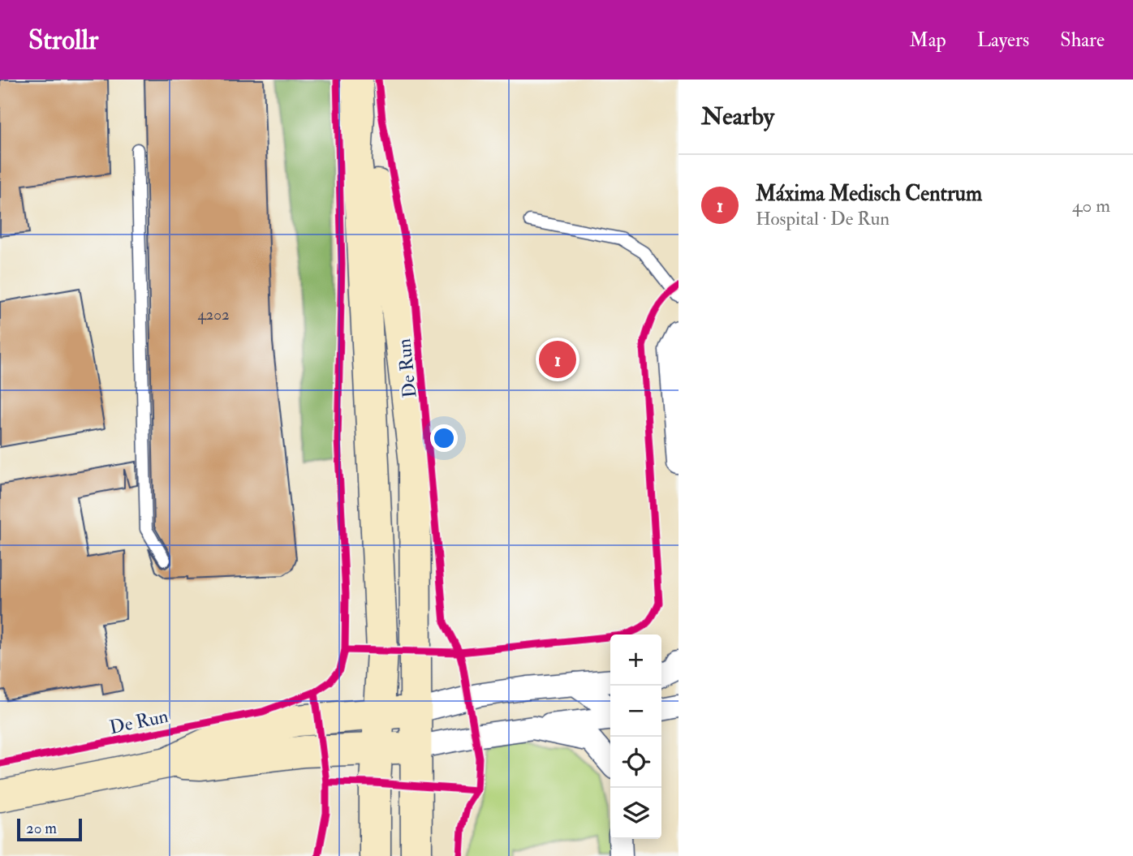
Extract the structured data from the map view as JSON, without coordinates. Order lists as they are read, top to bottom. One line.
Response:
{"streets":{"main road":["De Run"]},"house_numbers":["4202"],"scale_bar":"20 m","page":{"header":"Strollr","nav":["Map","Layers","Share"],"heading":"Nearby","list":[{"mark":"1","name":"Máxima Medisch Centrum","note":"Hospital · De Run","value":"40 m"}],"pins":"1","map_buttons":["+","−"],"scale":"20 m"}}
